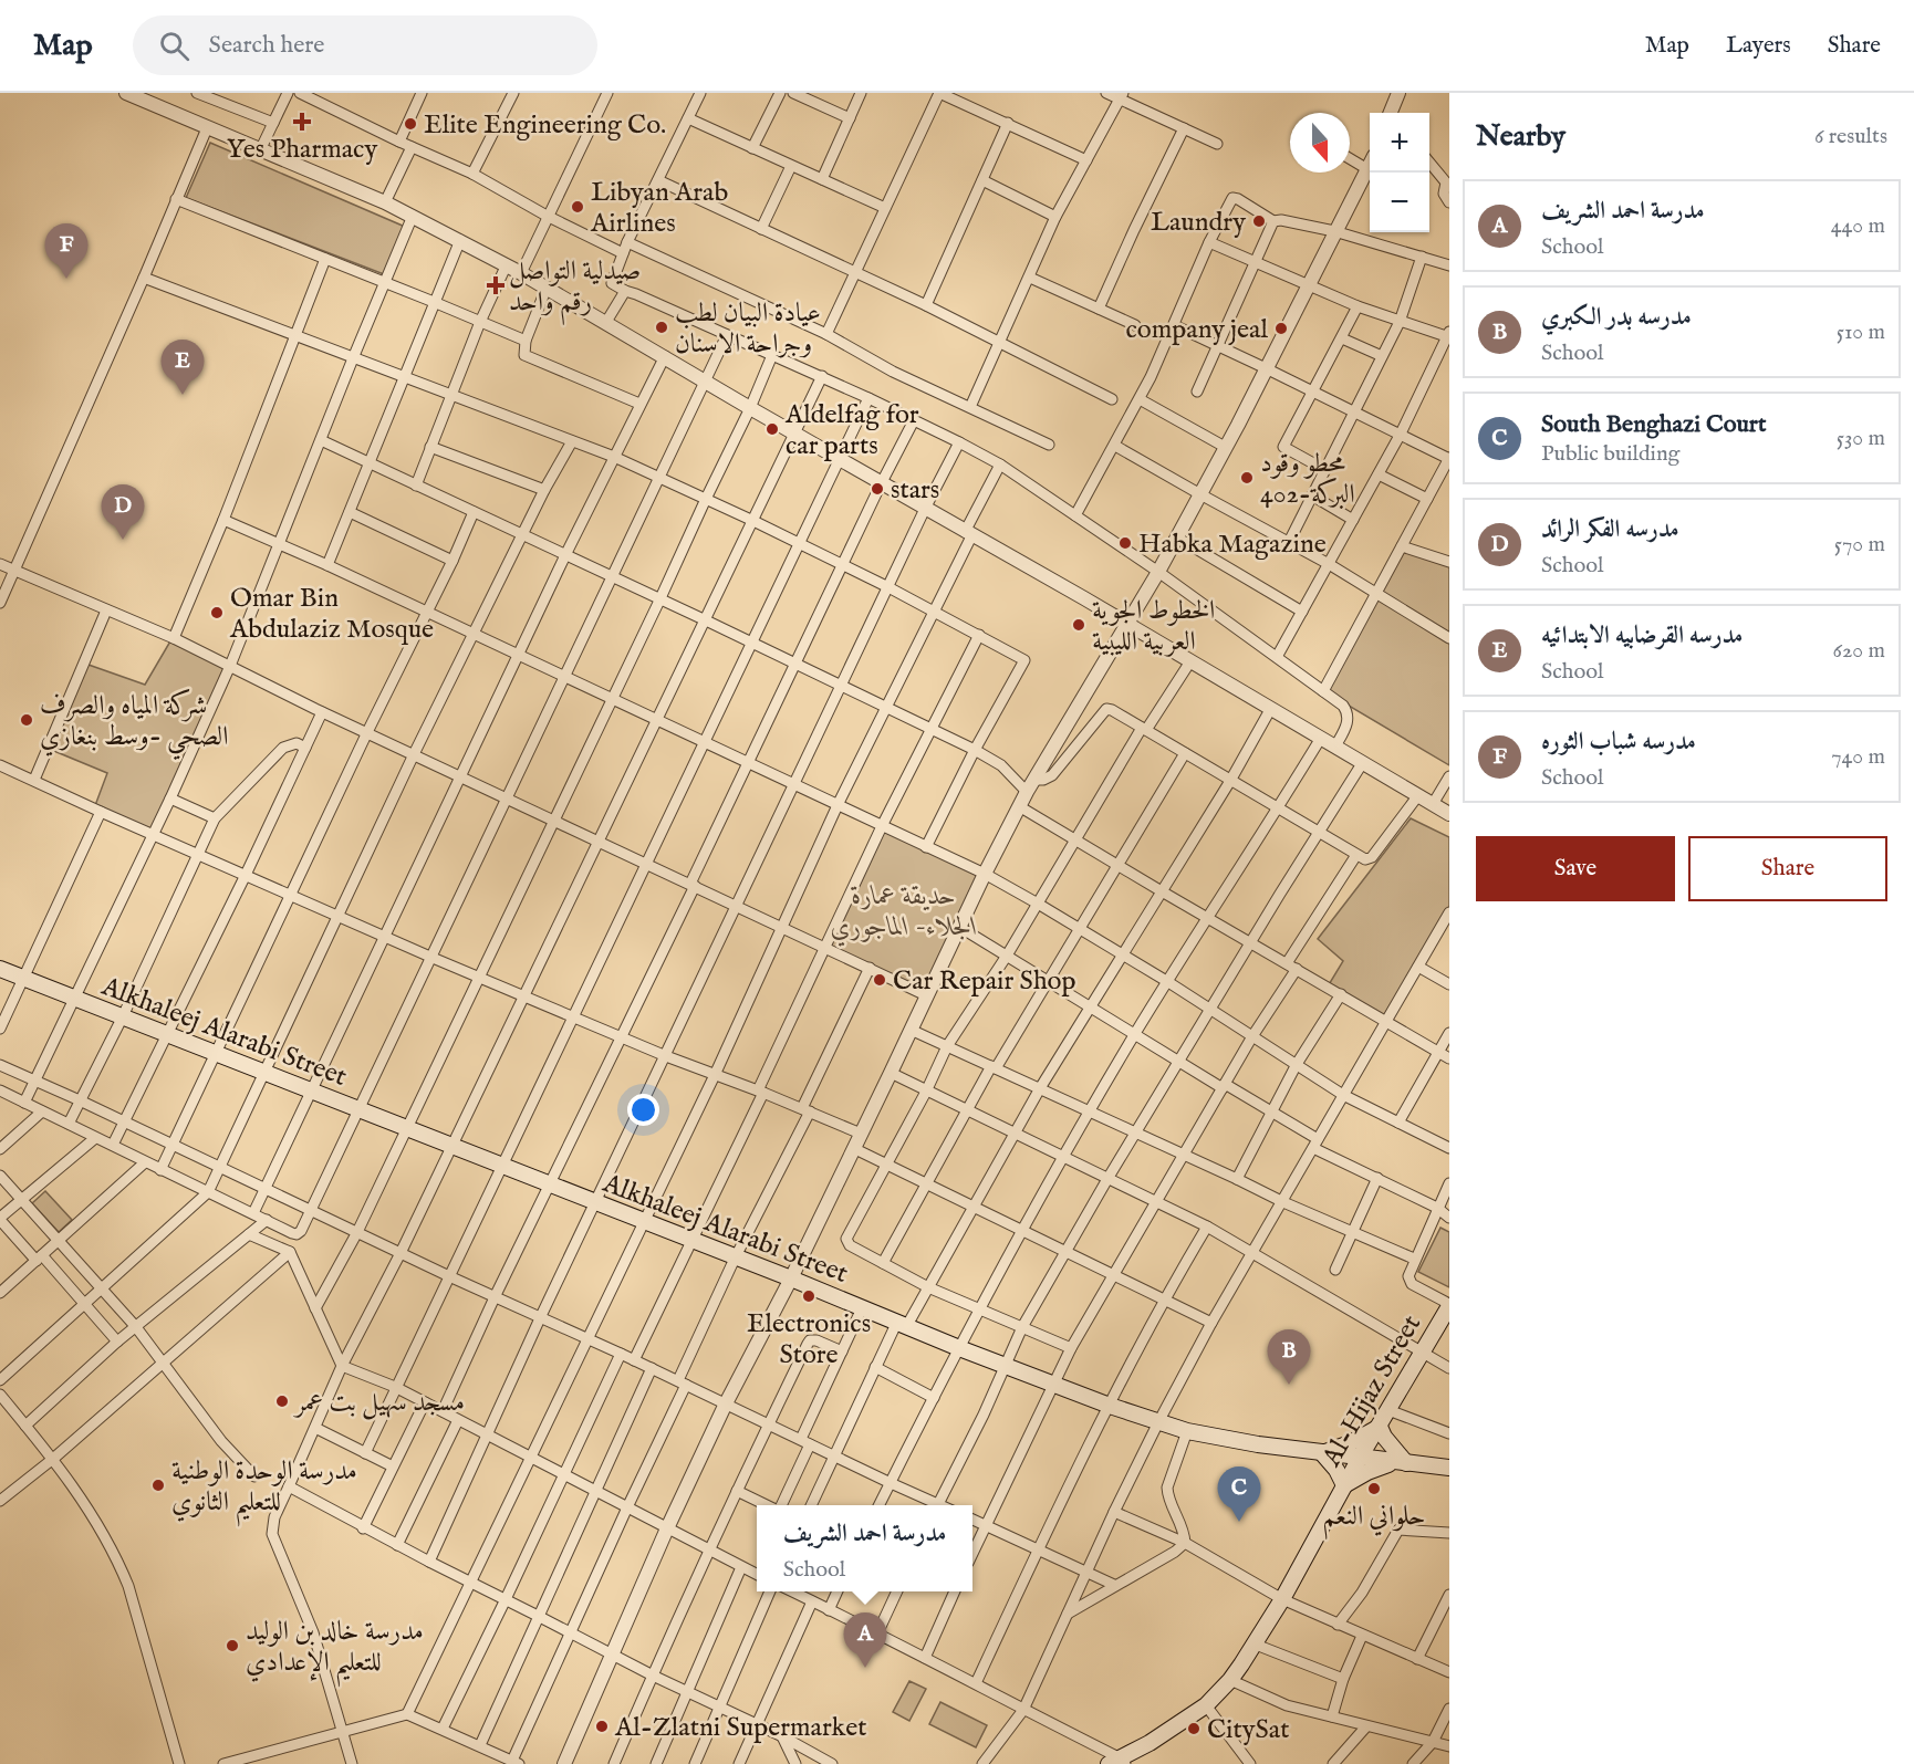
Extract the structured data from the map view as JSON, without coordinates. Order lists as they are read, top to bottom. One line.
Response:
{"streets":{"main road":["Alkhaleej Alarabi Street","Al-Hijaz Street"]},"crossings":[["Alkhaleej Alarabi Street","Al-Hijaz Street"]],"parks":["حديقة عمارة الجلاء- الماجوري"],"places":{"health":["Yes Pharmacy","صيدلية التواصل رقم واحد"],"other":["Elite Engineering Co.","Libyan Arab Airlines","Laundry","عيادة البيان لطب وجراحة الاسنان","company jeal","Aldelfag for car parts","محطو وقود 402-البركة","stars","Habka Magazine","Omar Bin Abdulaziz Mosque","الخطوط الجوية العربية الليبية","شركة المياه والصرف الصحي -وسط بنغازي","Car Repair Shop","Electronics Store","مسجد سهيل بت عمر","مدرسة الوحدة الوطنية للتعليم الثانوي","حلواني النعم","مدرسة خالد بن الوليد للتعليم الإعدادي","Al-Zlatni Supermarket","CitySat"]},"north":"bottom","page":{"header":"Map","search":"Search here","nav":["Map","Layers","Share"],"heading":["Nearby","6 results"],"map_buttons":["+","−"],"list":[{"mark":"A","name":"مدرسة احمد الشريف","note":"School","value":"440 m"},{"mark":"B","name":"مدرسه بدر الكبري","note":"School","value":"510 m"},{"mark":"C","name":"South Benghazi Court","note":"Public building","value":"530 m"},{"mark":"D","name":"مدرسه الفكر الرائد","note":"School","value":"570 m"},{"mark":"E","name":"مدرسه القرضابيه الابتدائيه","note":"School","value":"620 m"},{"mark":"F","name":"مدرسه شباب الثوره","note":"School","value":"740 m"}],"pins":["F","E","D","B","C","A"],"buttons":["Save","Share"],"popup":["مدرسة احمد الشريف","School"]}}
